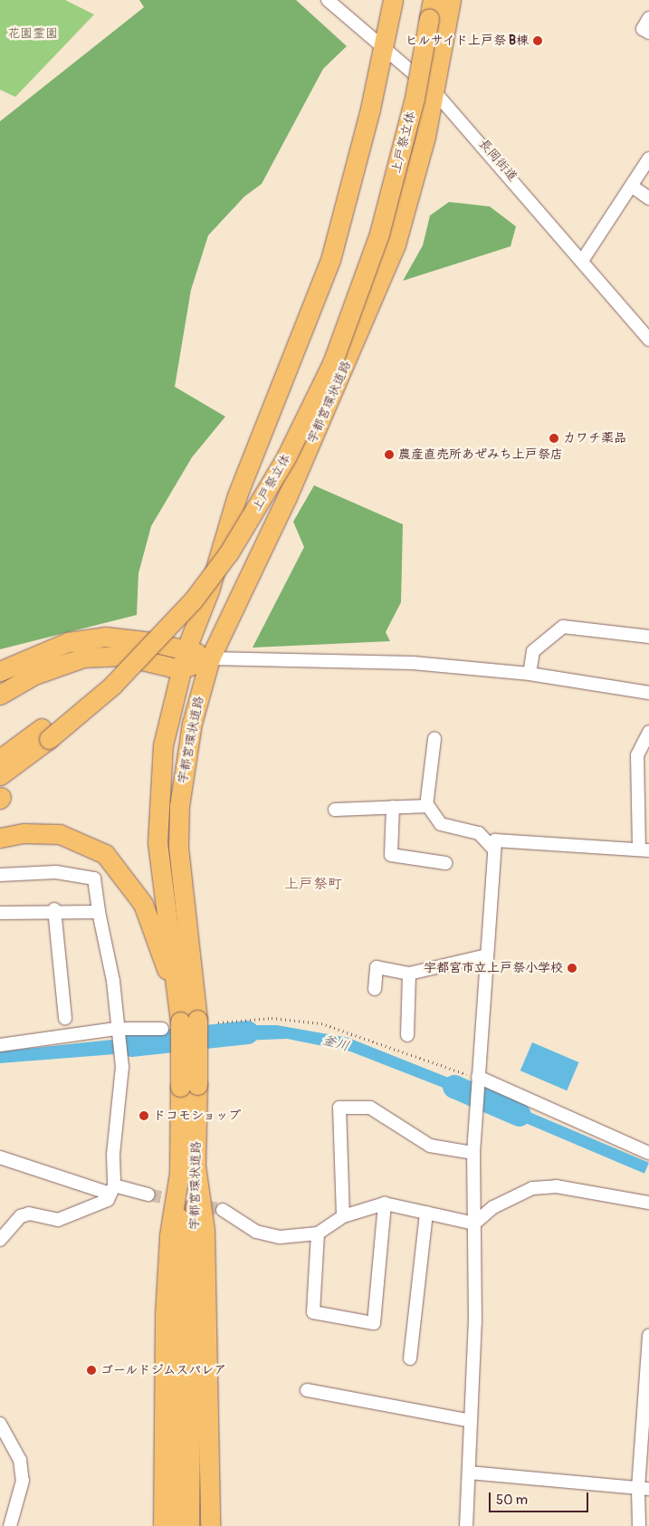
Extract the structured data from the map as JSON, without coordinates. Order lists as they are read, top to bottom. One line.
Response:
{"streets":{"highway":["上戸祭立体","宇都宮環状道路"],"street":["長岡街道"]},"crossings":[["長岡街道","宇都宮環状道路"]],"districts":["上戸祭町"],"water":["釜川"],"parks":["花園霊園"],"places":["ヒルサイド上戸祭 B棟","カワチ薬品","農産直売所あぜみち上戸祭店","宇都宮市立上戸祭小学校","ドコモショップ","ゴールドジムスパレア"],"scale_bar":"50 m"}
